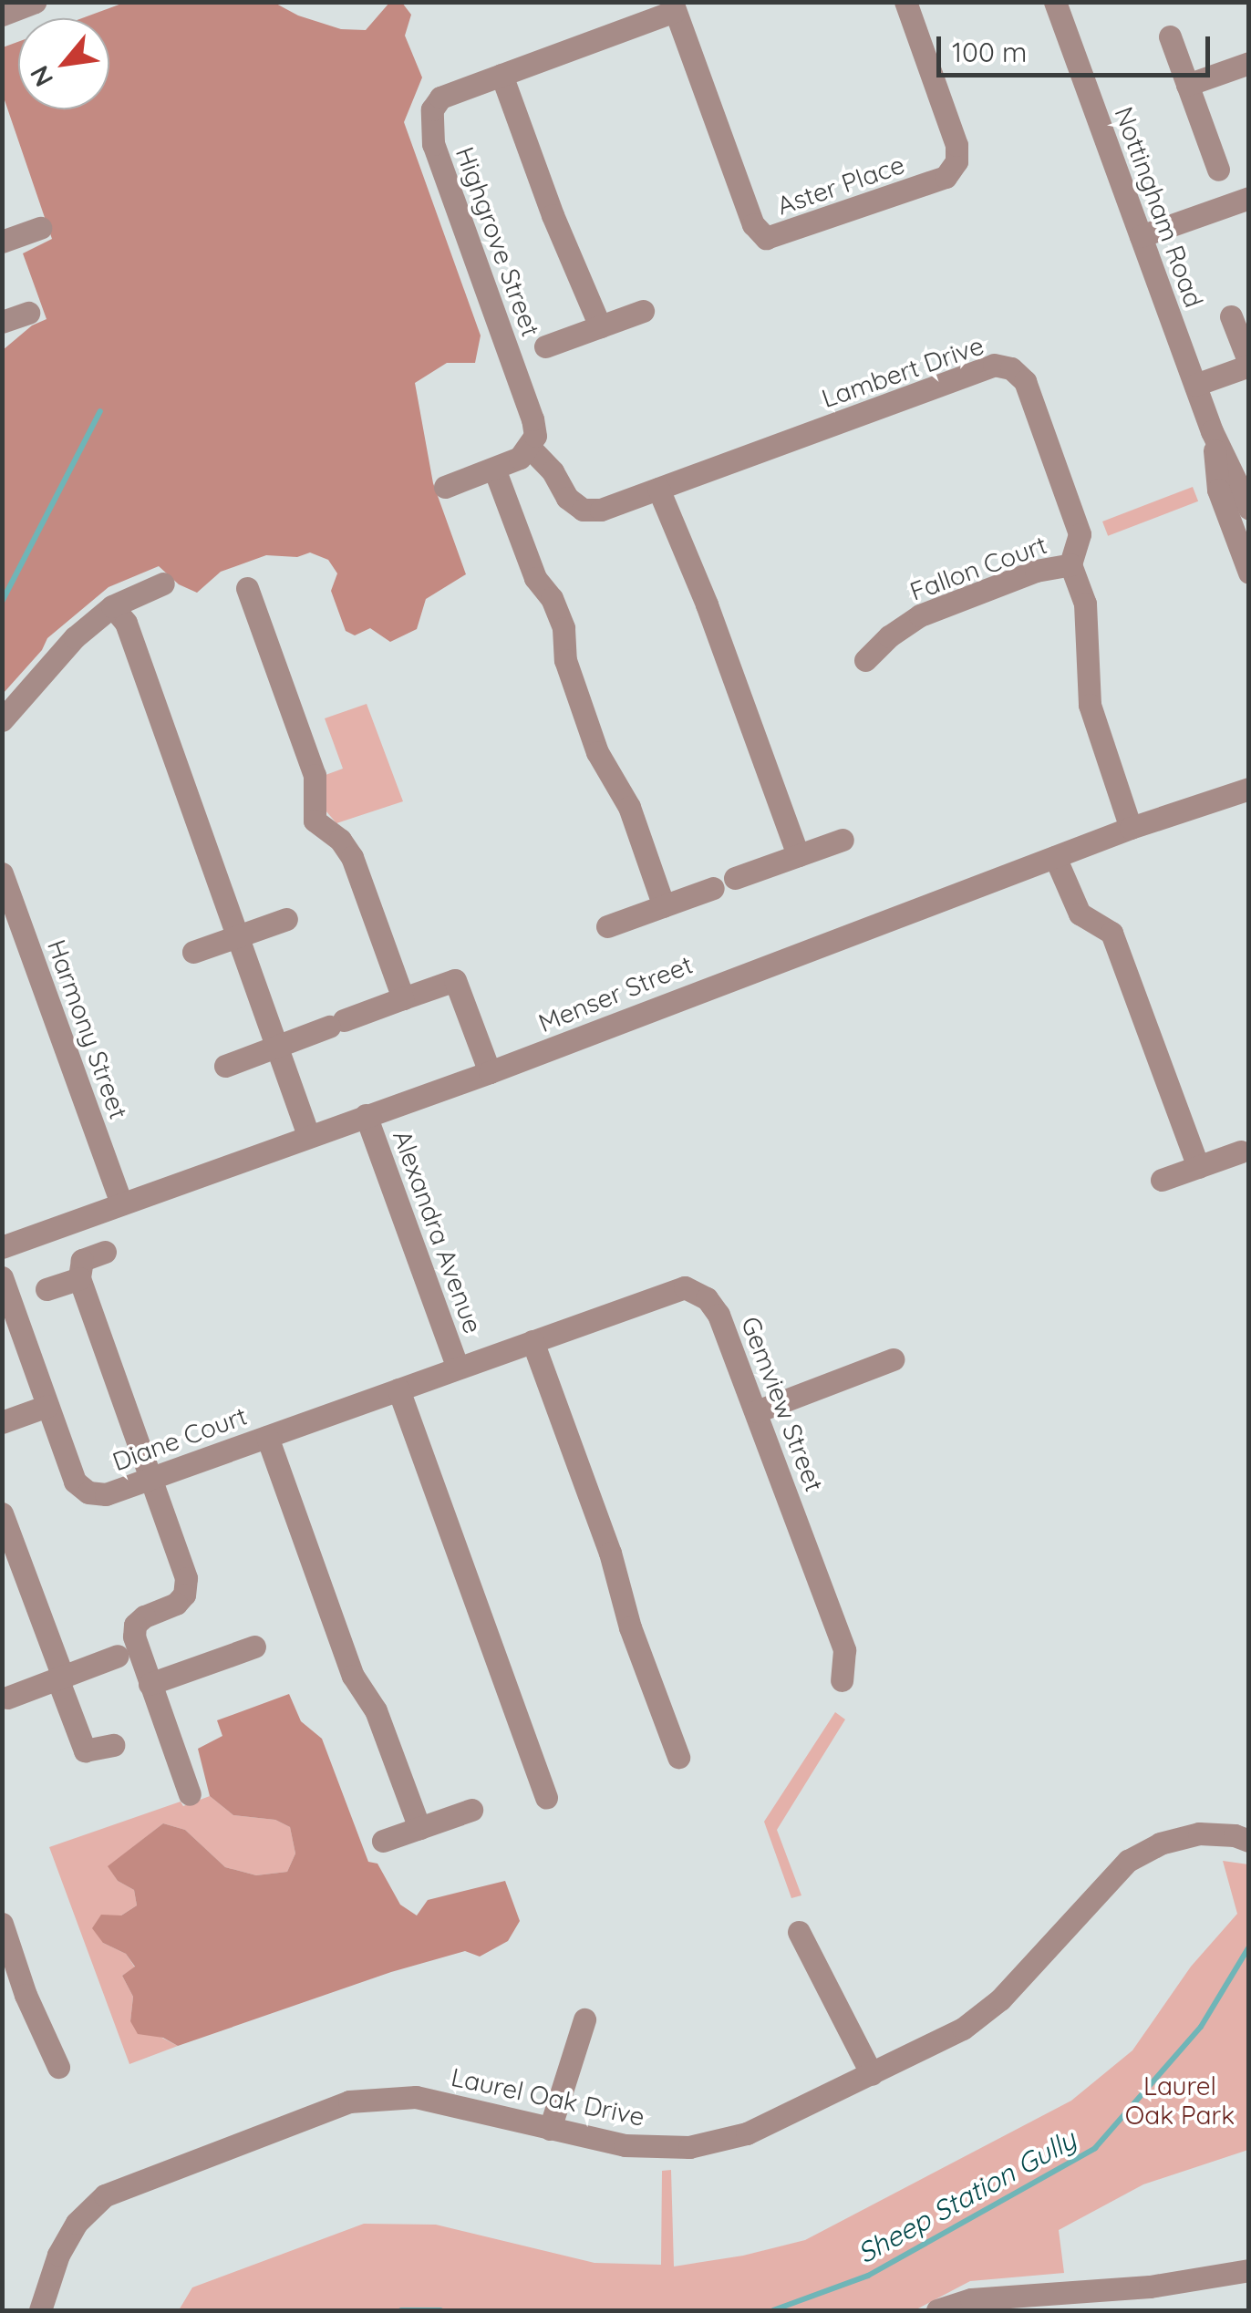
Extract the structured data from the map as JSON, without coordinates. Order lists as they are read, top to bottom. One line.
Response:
{"streets":{"street":["Aster Place","Nottingham Road","Highgrove Street","Lambert Drive","Fallon Court","Menser Street","Harmony Street","Alexandra Avenue","Gemview Street","Diane Court","Laurel Oak Drive"]},"crossings":[["Aster Place","Highgrove Street"],["Highgrove Street","Lambert Drive"],["Lambert Drive","Fallon Court"],["Lambert Drive","Menser Street"],["Menser Street","Harmony Street"],["Menser Street","Alexandra Avenue"],["Alexandra Avenue","Gemview Street"],["Alexandra Avenue","Diane Court"],["Gemview Street","Diane Court"]],"water":["Sheep Station Gully"],"parks":["Laurel Oak Park"],"scale_bar":"100 m","north":"bottom left"}
